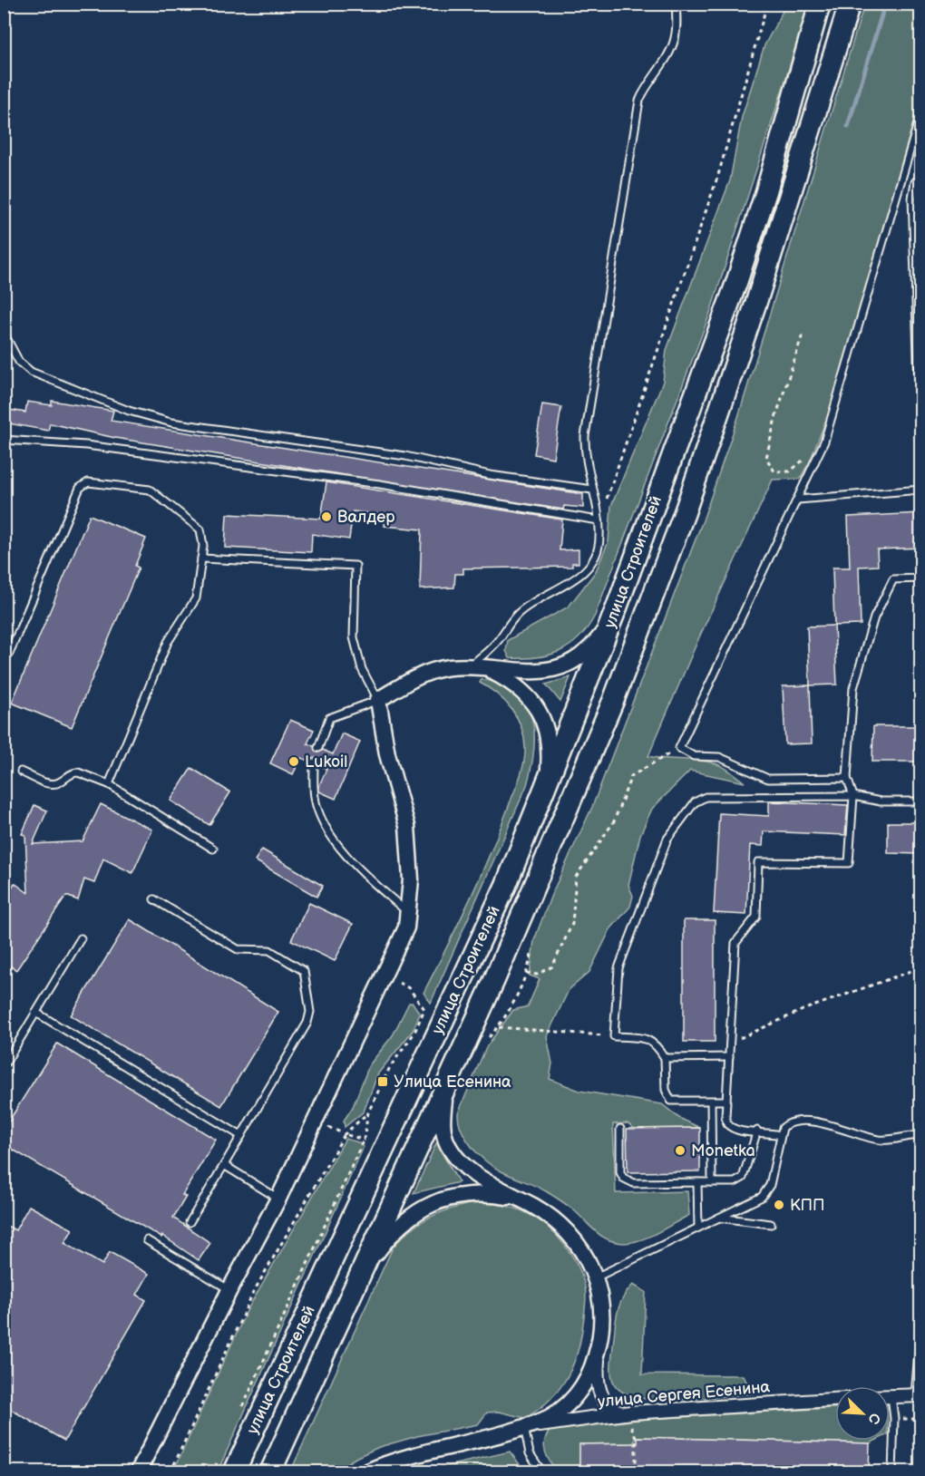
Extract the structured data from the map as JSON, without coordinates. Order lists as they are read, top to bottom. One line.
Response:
{"streets":{"main road":["улица Строителей"],"street":["улица Сергея Есенина"]},"places":{"other":["Валдер","Lukoil","Monetka","КПП"],"transit":["Улица Есенина"]},"north":"bottom right"}
